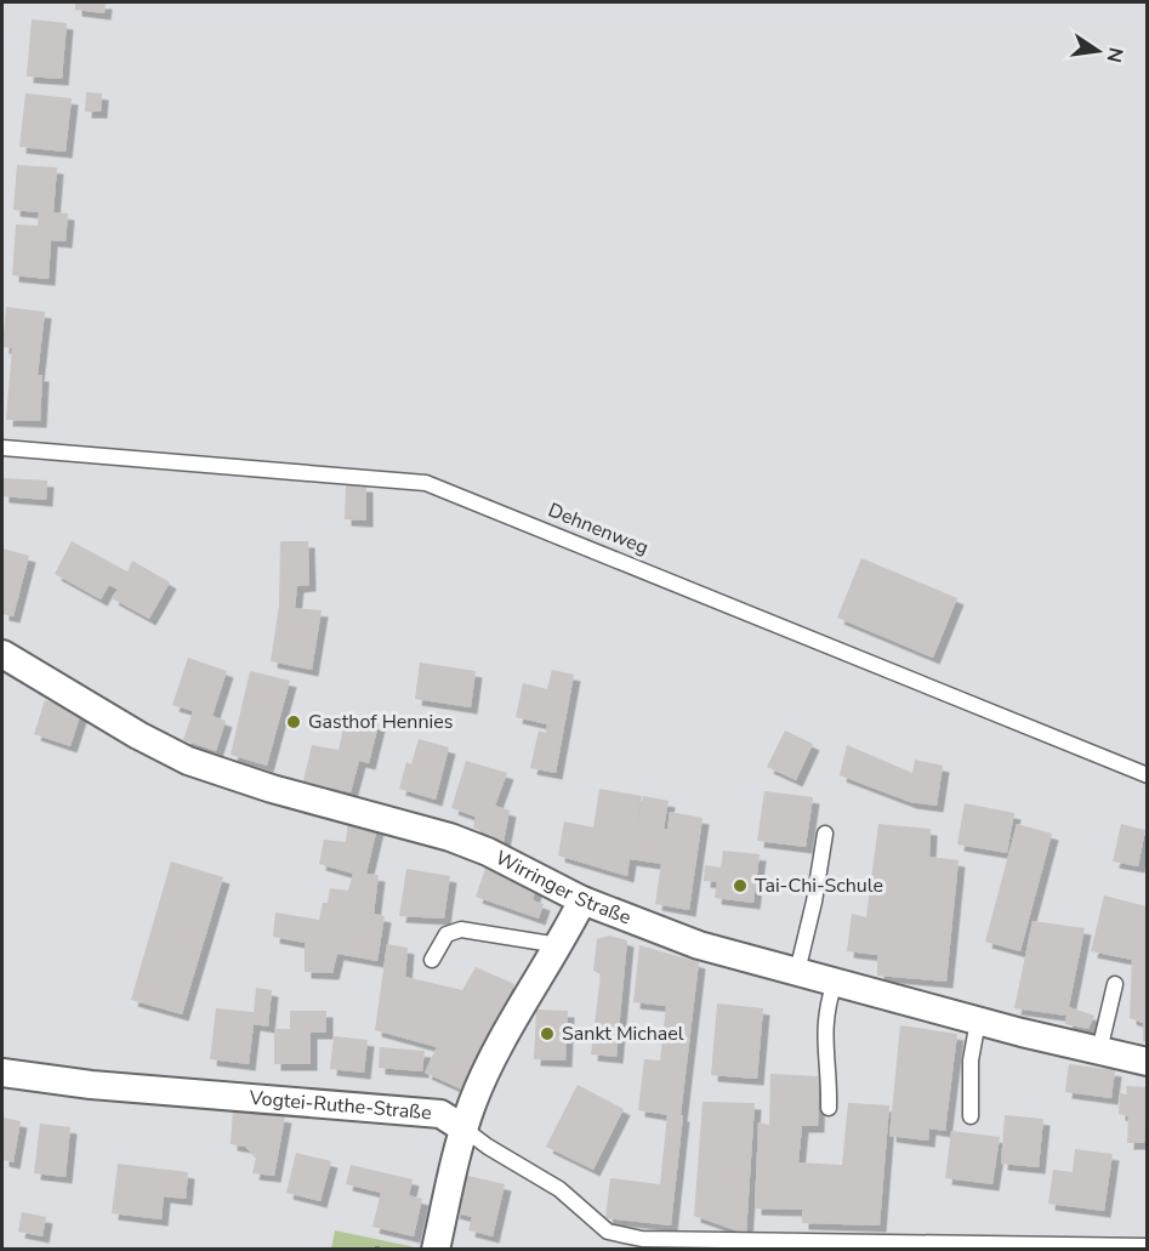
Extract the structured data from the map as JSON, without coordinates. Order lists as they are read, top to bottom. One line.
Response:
{"streets":{"street":["Wirringer Straße","Vogtei-Ruthe-Straße"],"lane":["Dehnenweg"]},"places":["Gasthof Hennies","Tai-Chi-Schule","Sankt Michael"],"north":"right"}
